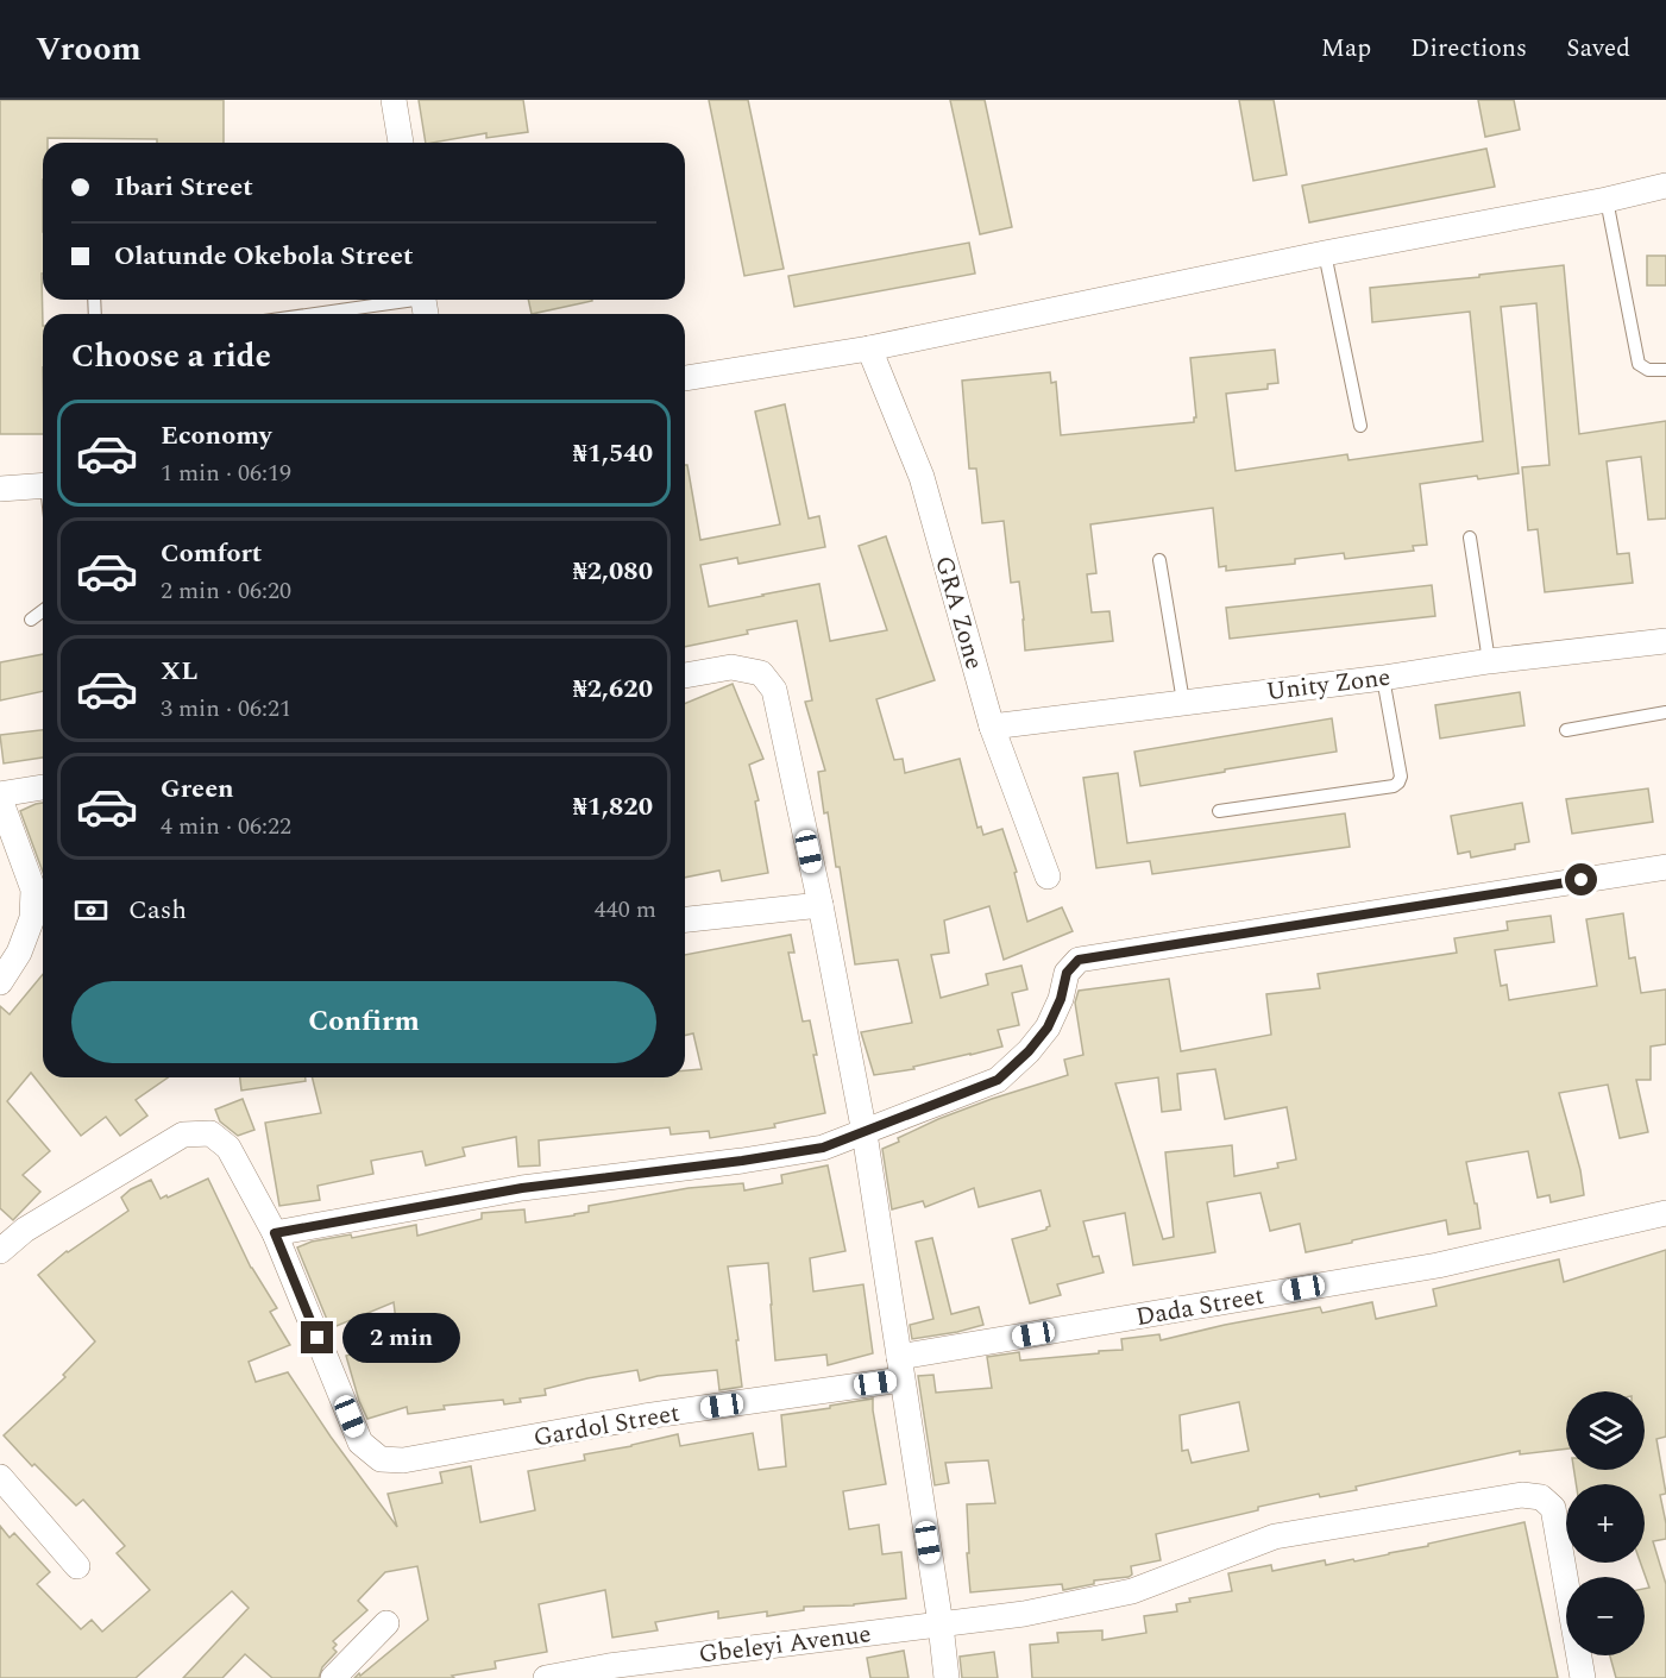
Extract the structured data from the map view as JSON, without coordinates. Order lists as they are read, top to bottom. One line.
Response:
{"streets":{"street":["GRA Zone","Unity Zone","Dada Street","Gardol Street","Gbeleyi Avenue"]},"crossings":[["GRA Zone","Unity Zone"],["Dada Street","Gardol Street"]],"page":{"header":"Vroom","nav":["Map","Directions","Saved"],"banner":["Ibari Street","Olatunde Okebola Street"],"heading":"Choose a ride","list":[{"name":"Economy","note":"1 min · 06:19","value":"₦1,540"},{"name":"Comfort","note":"2 min · 06:20","value":"₦2,080"},{"name":"XL","note":"3 min · 06:21","value":"₦2,620"},{"name":"Green","note":"4 min · 06:22","value":"₦1,820"}],"pay":["Cash","440 m"],"buttons":"Confirm","bubble":"2 min","map_buttons":["+","−"]}}
